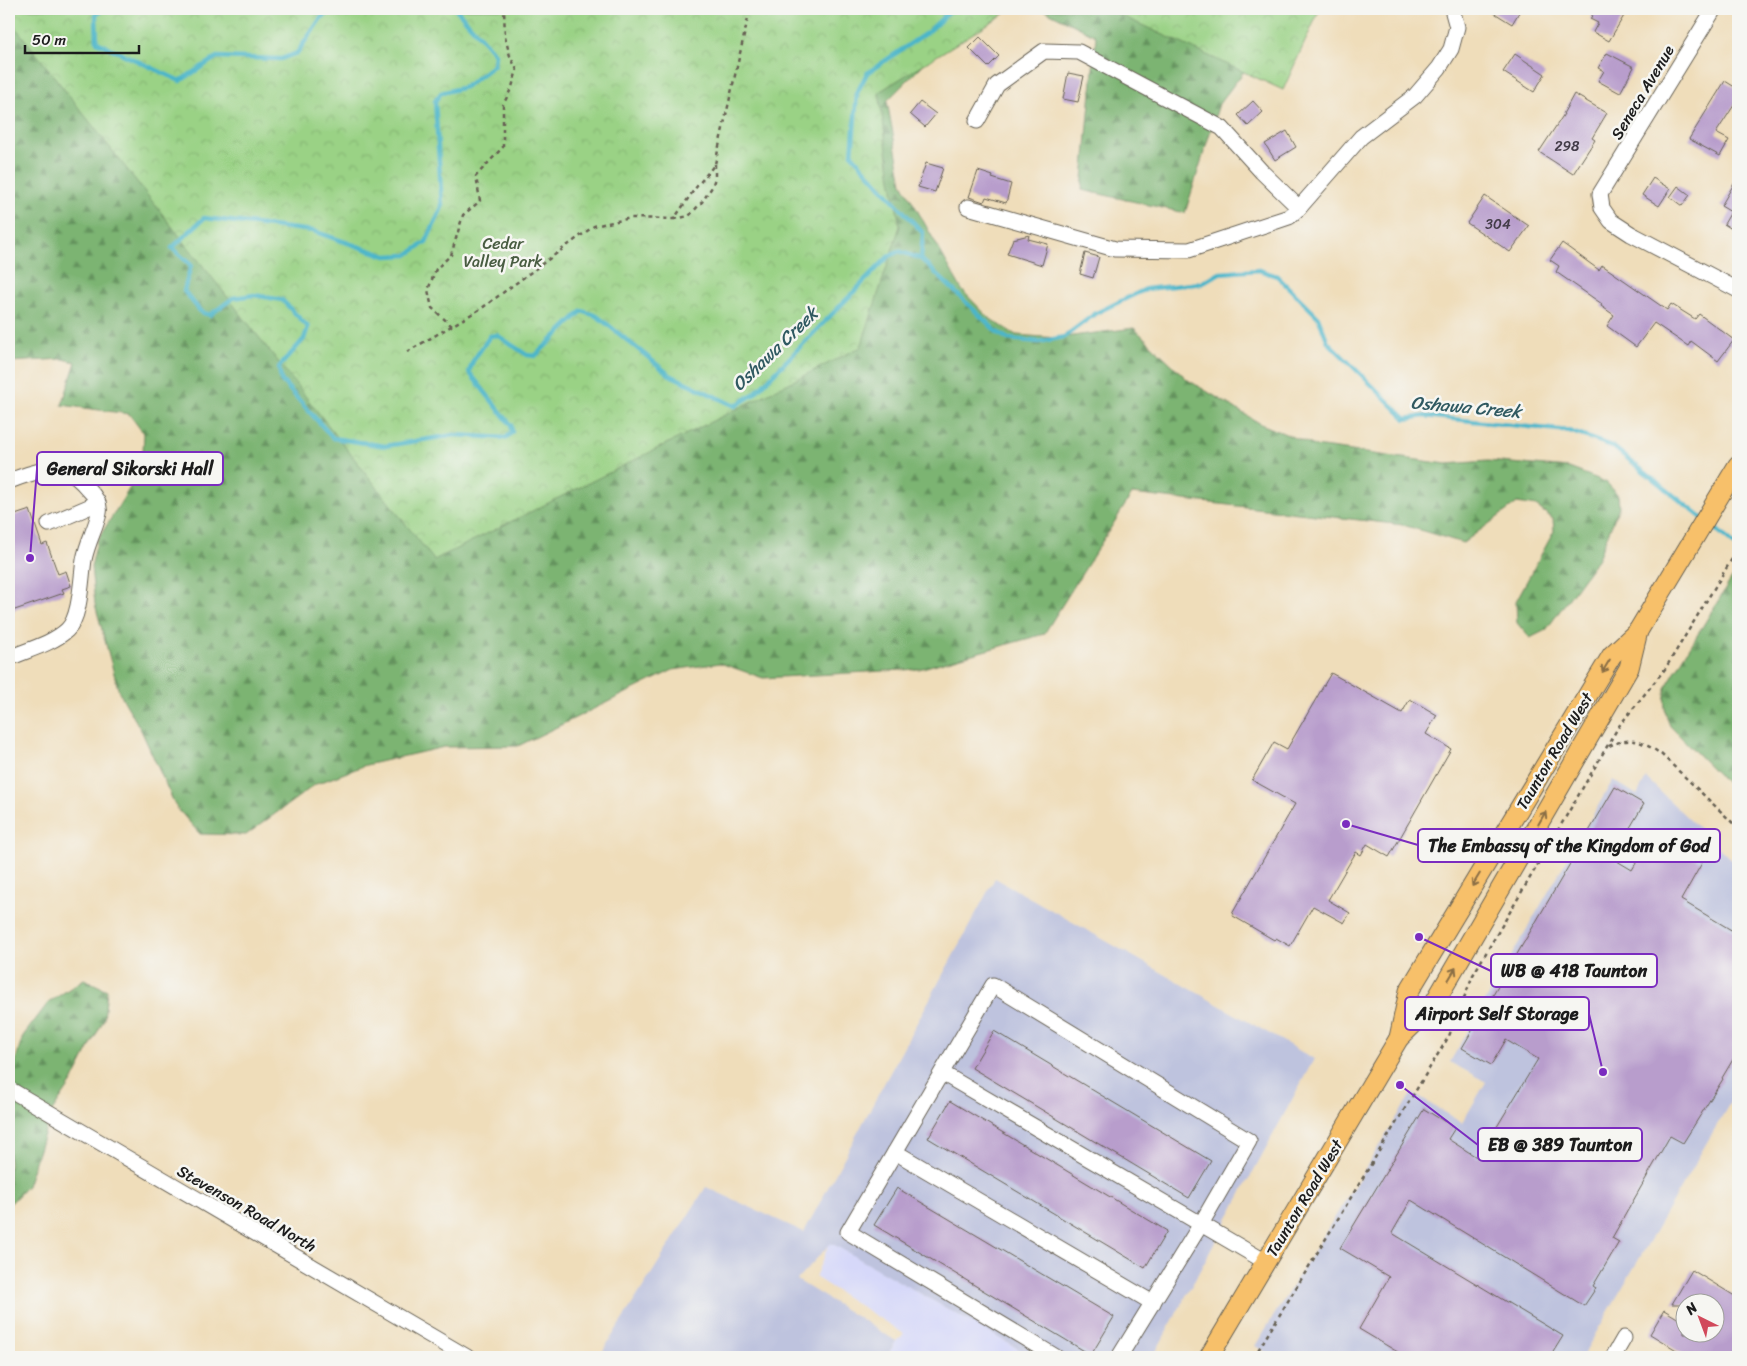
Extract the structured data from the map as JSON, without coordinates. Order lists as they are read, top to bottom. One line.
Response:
{"streets":{"main road":["Taunton Road West"],"street":["Seneca Avenue","Stevenson Road North"]},"water":["Oshawa Creek"],"parks":["Cedar Valley Park"],"places":["General Sikorski Hall","The Embassy of the Kingdom of God","WB @ 418 Taunton","Airport Self Storage","EB @ 389 Taunton"],"house_numbers":["298","304"],"scale_bar":"50 m","north":"top left"}
